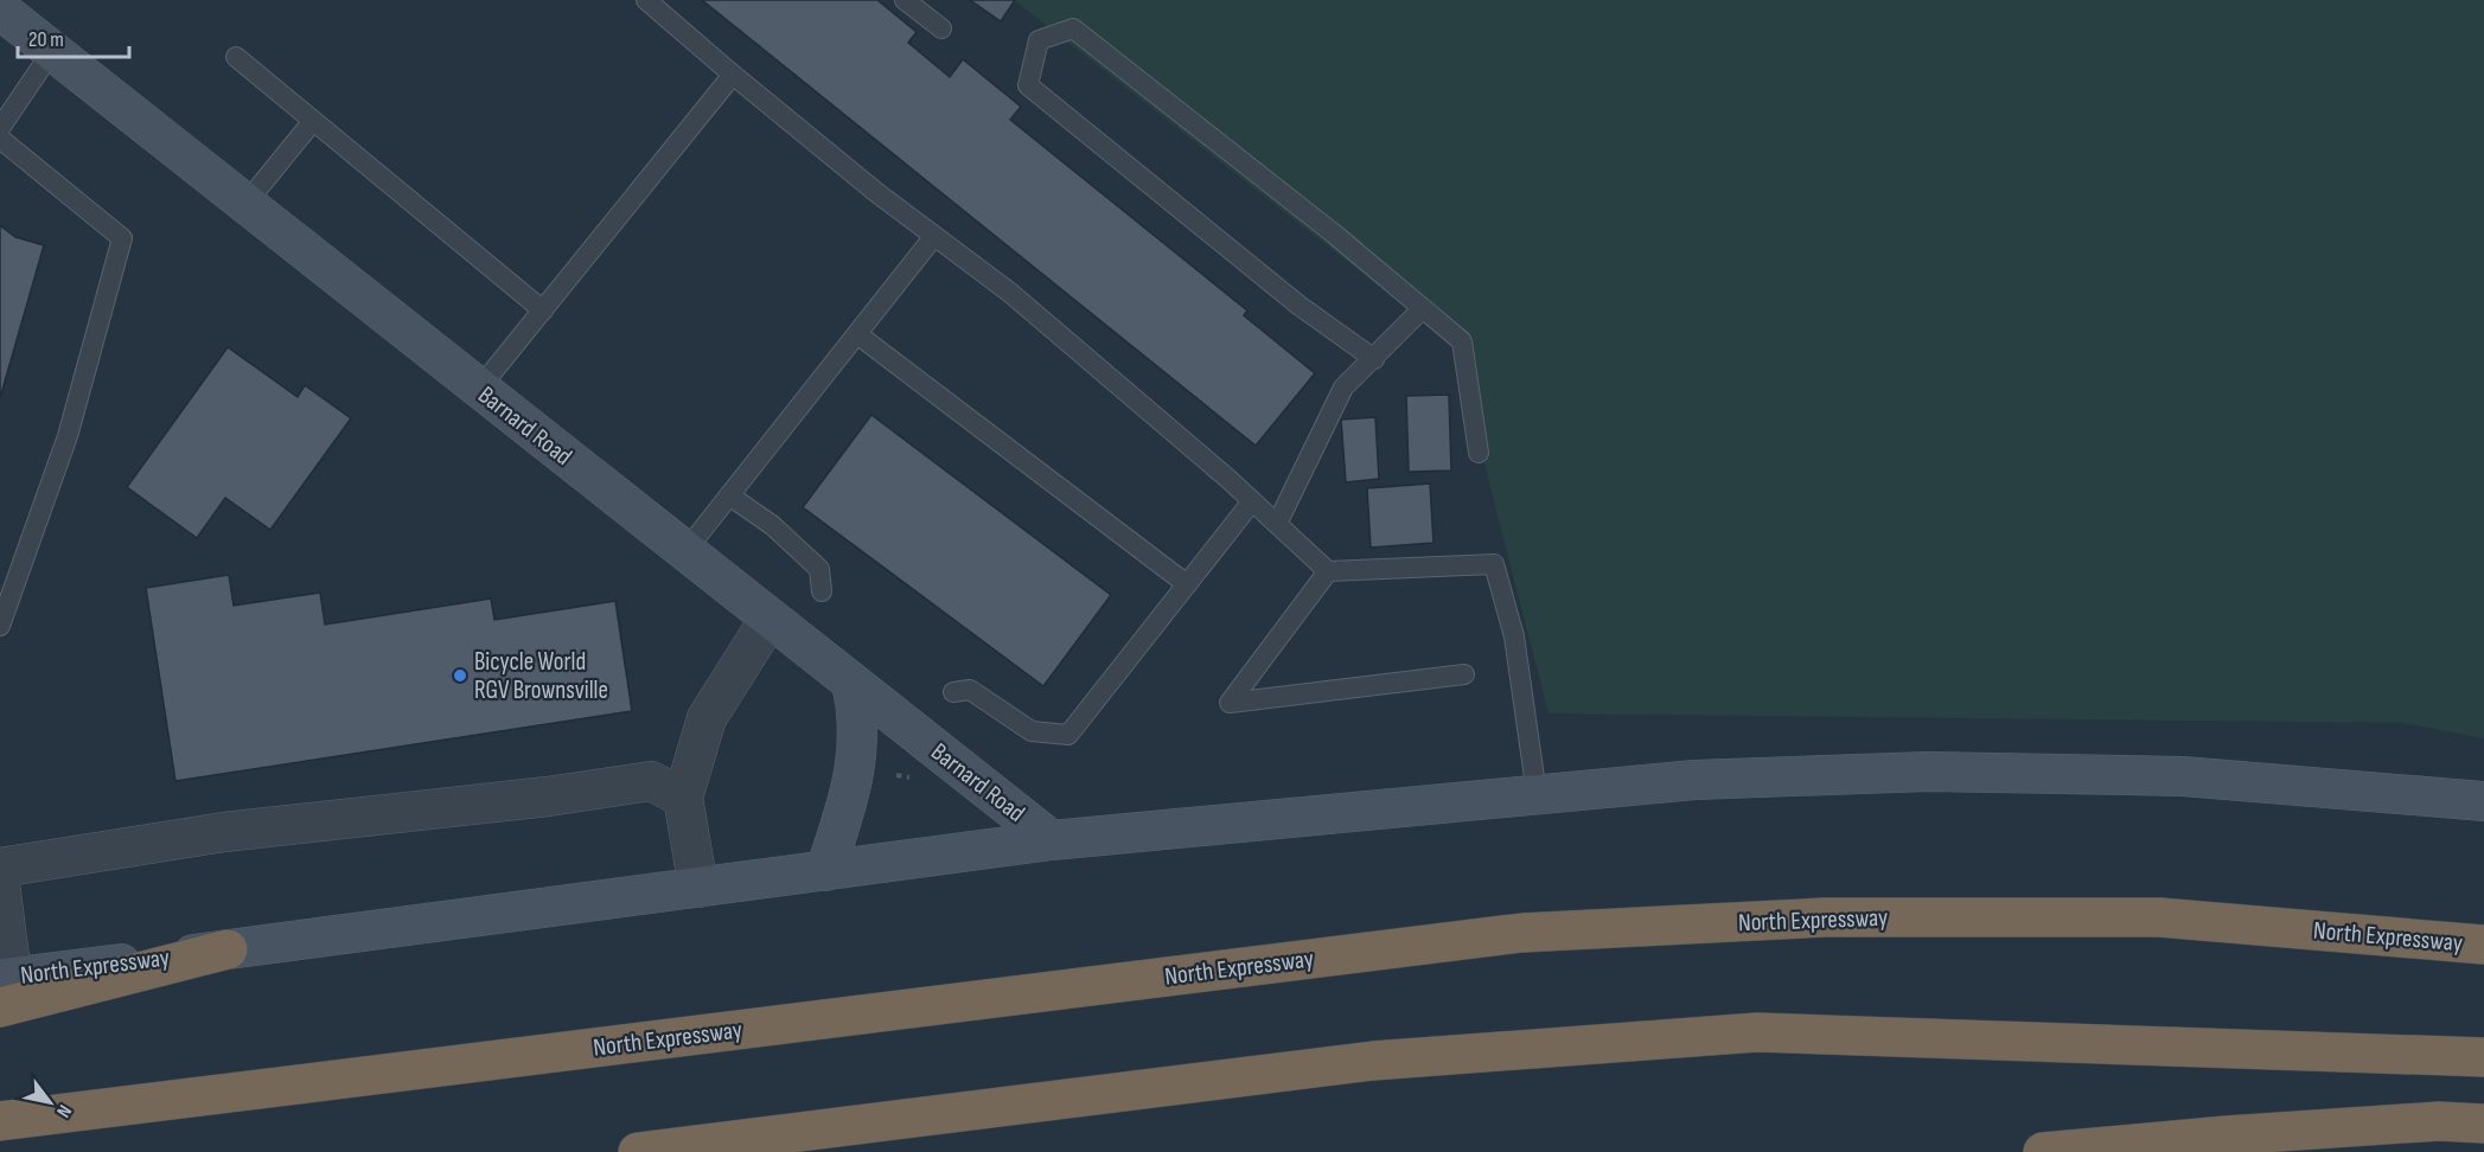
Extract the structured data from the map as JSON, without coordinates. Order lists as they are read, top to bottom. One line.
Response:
{"streets":{"highway":["North Expressway"],"main road":["Barnard Road"]},"places":["Bicycle World RGV Brownsville"],"scale_bar":"20 m","north":"bottom right"}
